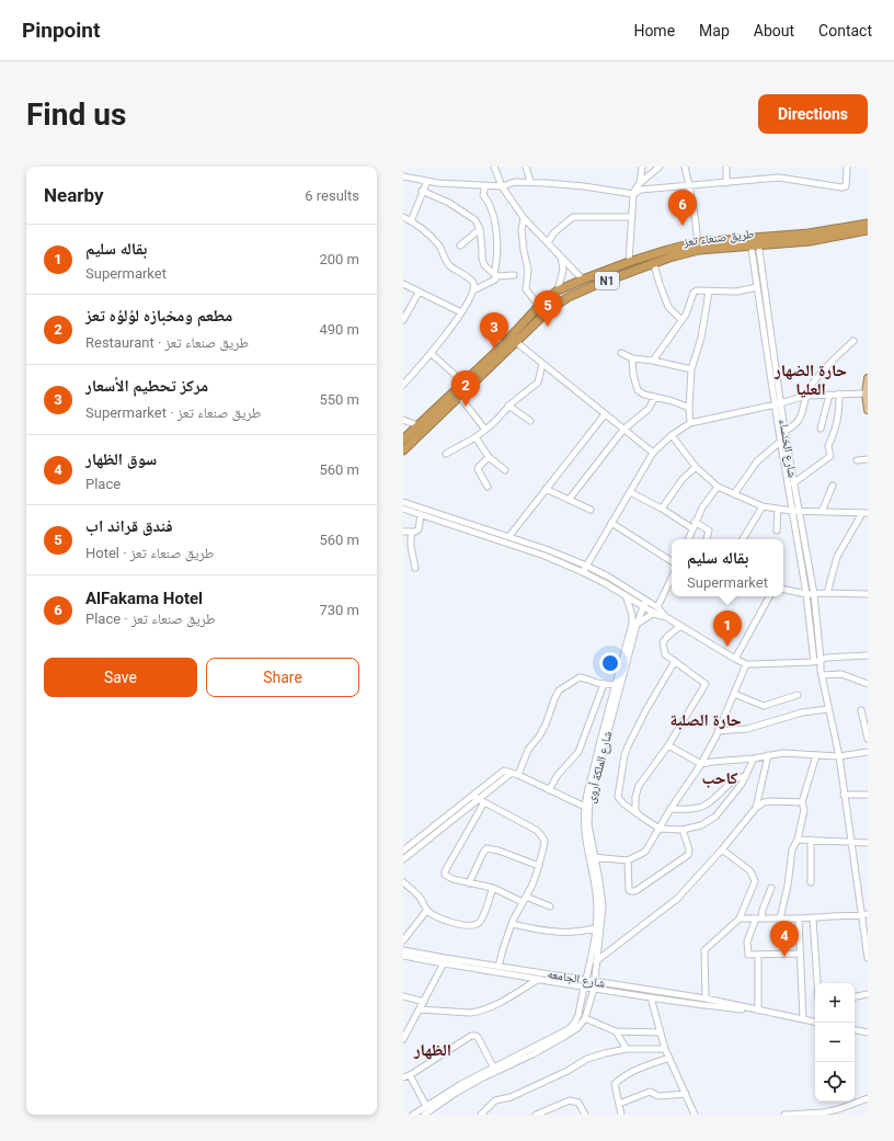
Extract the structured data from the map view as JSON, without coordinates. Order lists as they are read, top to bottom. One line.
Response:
{"streets":{"highway":["طريق صنعاء تعز","N1"],"street":["شارع الخنساء","شارع الملكة أروى","شارع الجامعه"]},"crossings":[["طريق صنعاء تعز","شارع الخنساء"],["شارع الملكة أروى","شارع الجامعه"]],"districts":["حارة الضهار العليا","حارة الصلبة","كاحب","الظهار"],"page":{"header":"Pinpoint","nav":["Home","Map","About","Contact"],"buttons":["Directions",["Save","Share"]],"title":"Find us","heading":["Nearby","6 results"],"pins":["6","5","3","2","1","4"],"list":[{"mark":"1","name":"بقاله سليم","note":"Supermarket","value":"200 m"},{"mark":"2","name":"مطعم ومخبازه لؤلؤه تعز","note":"Restaurant · طريق صنعاء تعز","value":"490 m"},{"mark":"3","name":"مركز تحطيم الأسعار","note":"Supermarket · طريق صنعاء تعز","value":"550 m"},{"mark":"4","name":"سوق الظهار","note":"Place","value":"560 m"},{"mark":"5","name":"فندق قراند اب","note":"Hotel · طريق صنعاء تعز","value":"560 m"},{"mark":"6","name":"AlFakama Hotel","note":"Place · طريق صنعاء تعز","value":"730 m"}],"popup":["بقاله سليم","Supermarket"],"map_buttons":["+","−"]}}
